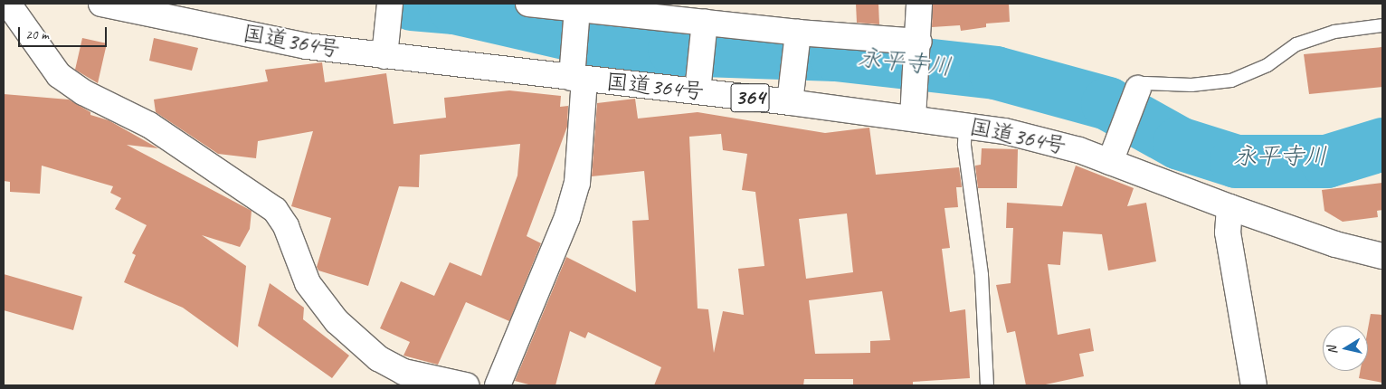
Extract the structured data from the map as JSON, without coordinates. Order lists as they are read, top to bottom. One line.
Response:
{"streets":{"main road":["国道364号","364"]},"water":["永平寺川"],"scale_bar":"20 m","north":"left"}
